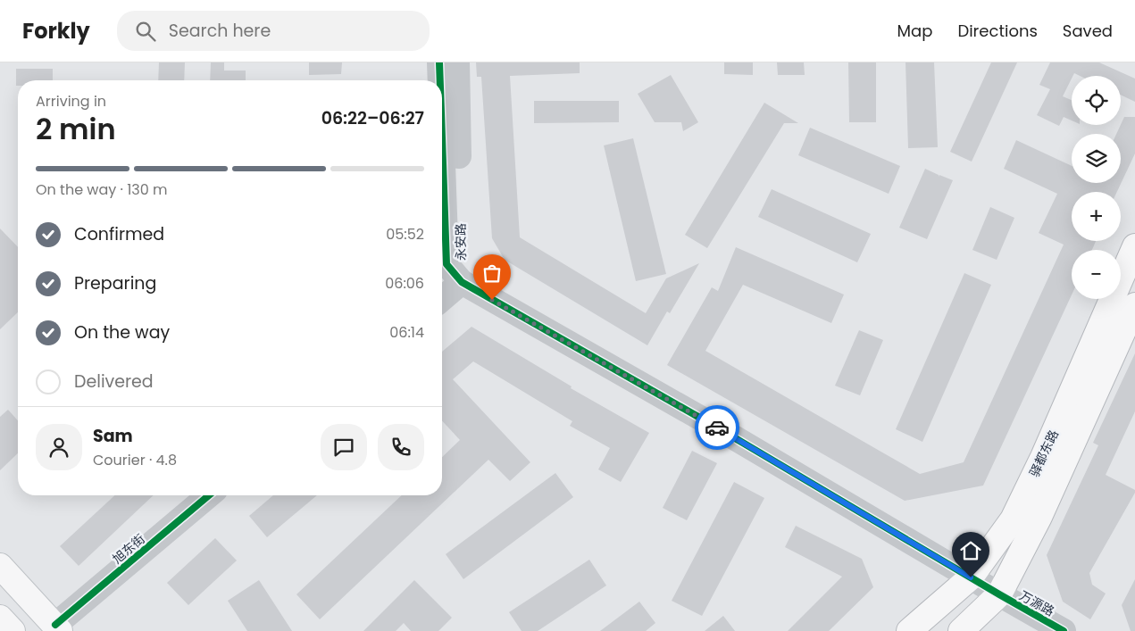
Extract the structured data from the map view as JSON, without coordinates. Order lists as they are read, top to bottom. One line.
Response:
{"streets":{"main road":["驿都东路"],"street":["永安路","旭东街","万源路"]},"crossings":[["驿都东路","万源路"]],"page":{"header":"Forkly","search":"Search here","nav":["Map","Directions","Saved"],"map_buttons":["+","−"],"heading":["2 min","Arriving in","06:22–06:27"],"panel":["Sam","Courier · 4.8"],"bar":"On the way · 130 m","list":[["Confirmed","05:52"],["Preparing","06:06"],["On the way","06:14"],"Delivered"]}}
